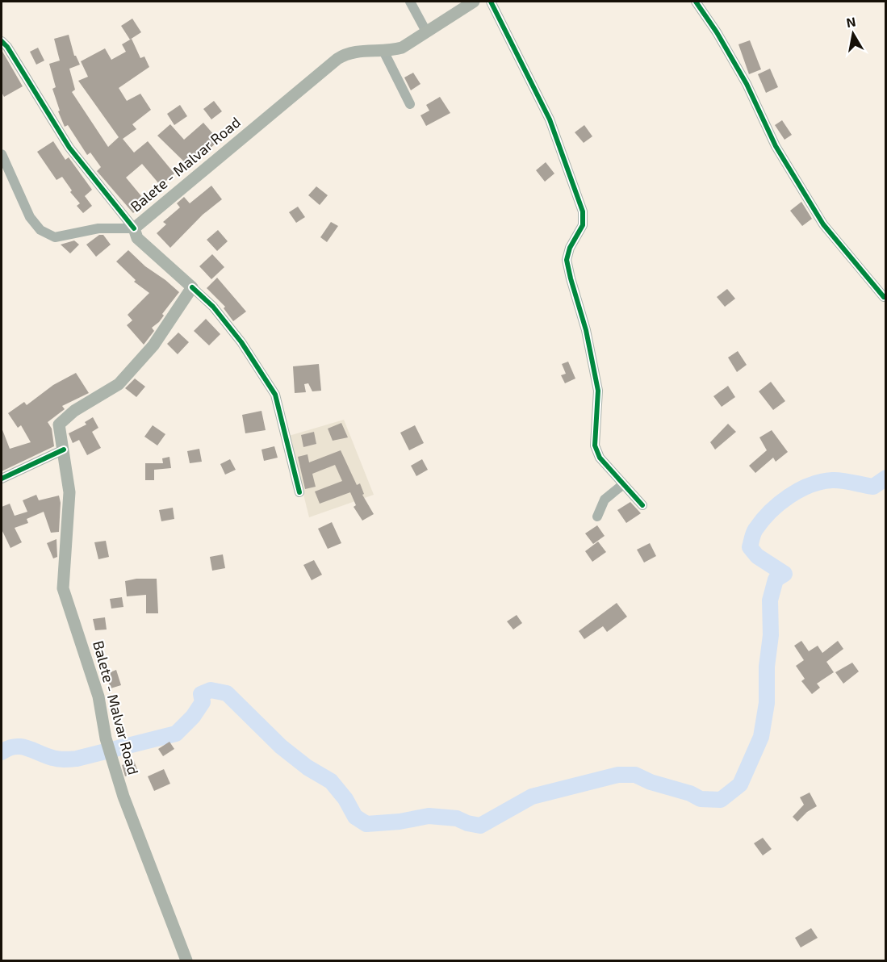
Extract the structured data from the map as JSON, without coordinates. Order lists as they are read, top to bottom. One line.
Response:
{"streets":{"main road":["Balete - Malvar Road"]},"north":"top"}
